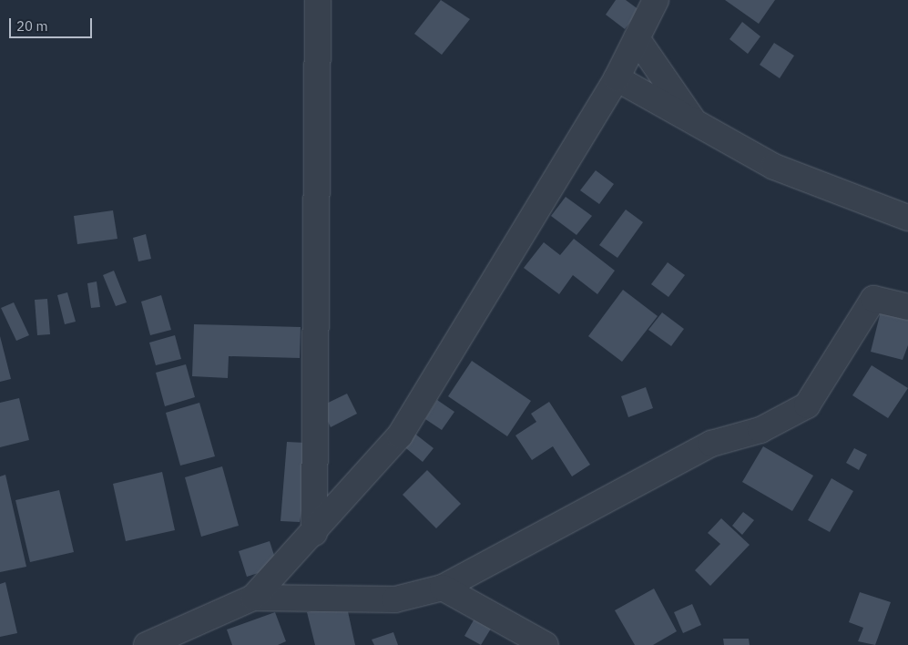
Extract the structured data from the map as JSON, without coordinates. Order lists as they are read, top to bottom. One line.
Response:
{"scale_bar":"20 m"}
